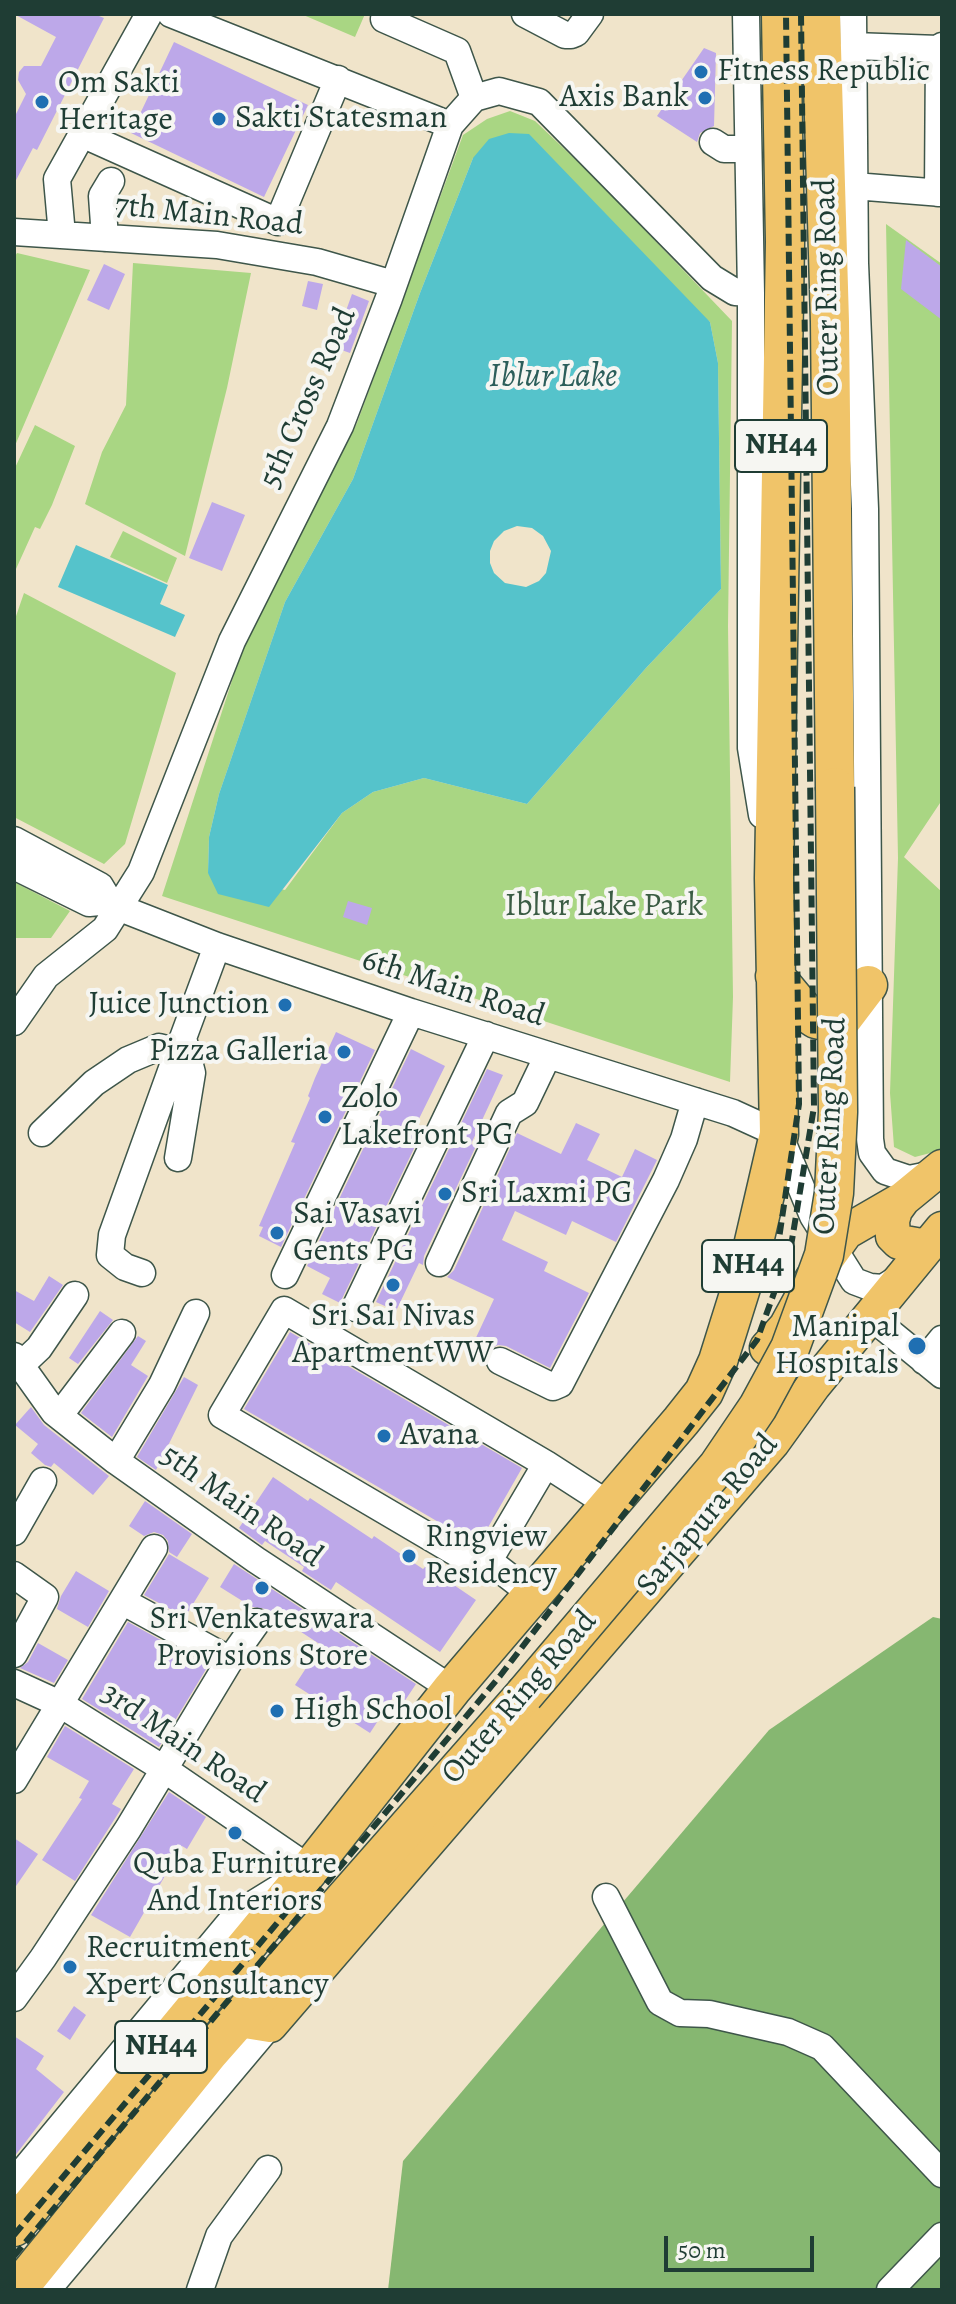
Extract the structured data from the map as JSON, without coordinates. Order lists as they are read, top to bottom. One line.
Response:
{"streets":{"highway":["Outer Ring Road","NH44"],"main road":["Sarjapura Road"],"street":["7th Main Road","5th Cross Road","6th Main Road","5th Main Road","3rd Main Road"]},"crossings":[["7th Main Road","5th Cross Road"],["Outer Ring Road","6th Main Road"],["Outer Ring Road","5th Main Road"],["Outer Ring Road","Sarjapura Road"],["Outer Ring Road","3rd Main Road"],["5th Cross Road","6th Main Road"]],"water":["Iblur Lake"],"parks":["Iblur Lake Park"],"places":["Fitness Republic","Axis Bank","Om Sakti Heritage","Sakti Statesman","Juice Junction","Pizza Galleria","Zolo Lakefront PG","Sri Laxmi PG","Sai Vasavi Gents PG","Sri Sai Nivas ApartmentWW","Manipal Hospitals","Avana","Ringview Residency","Sri Venkateswara Provisions Store","High School","Quba Furniture And Interiors","Recruitment Xpert Consultancy"],"scale_bar":"50 m"}
